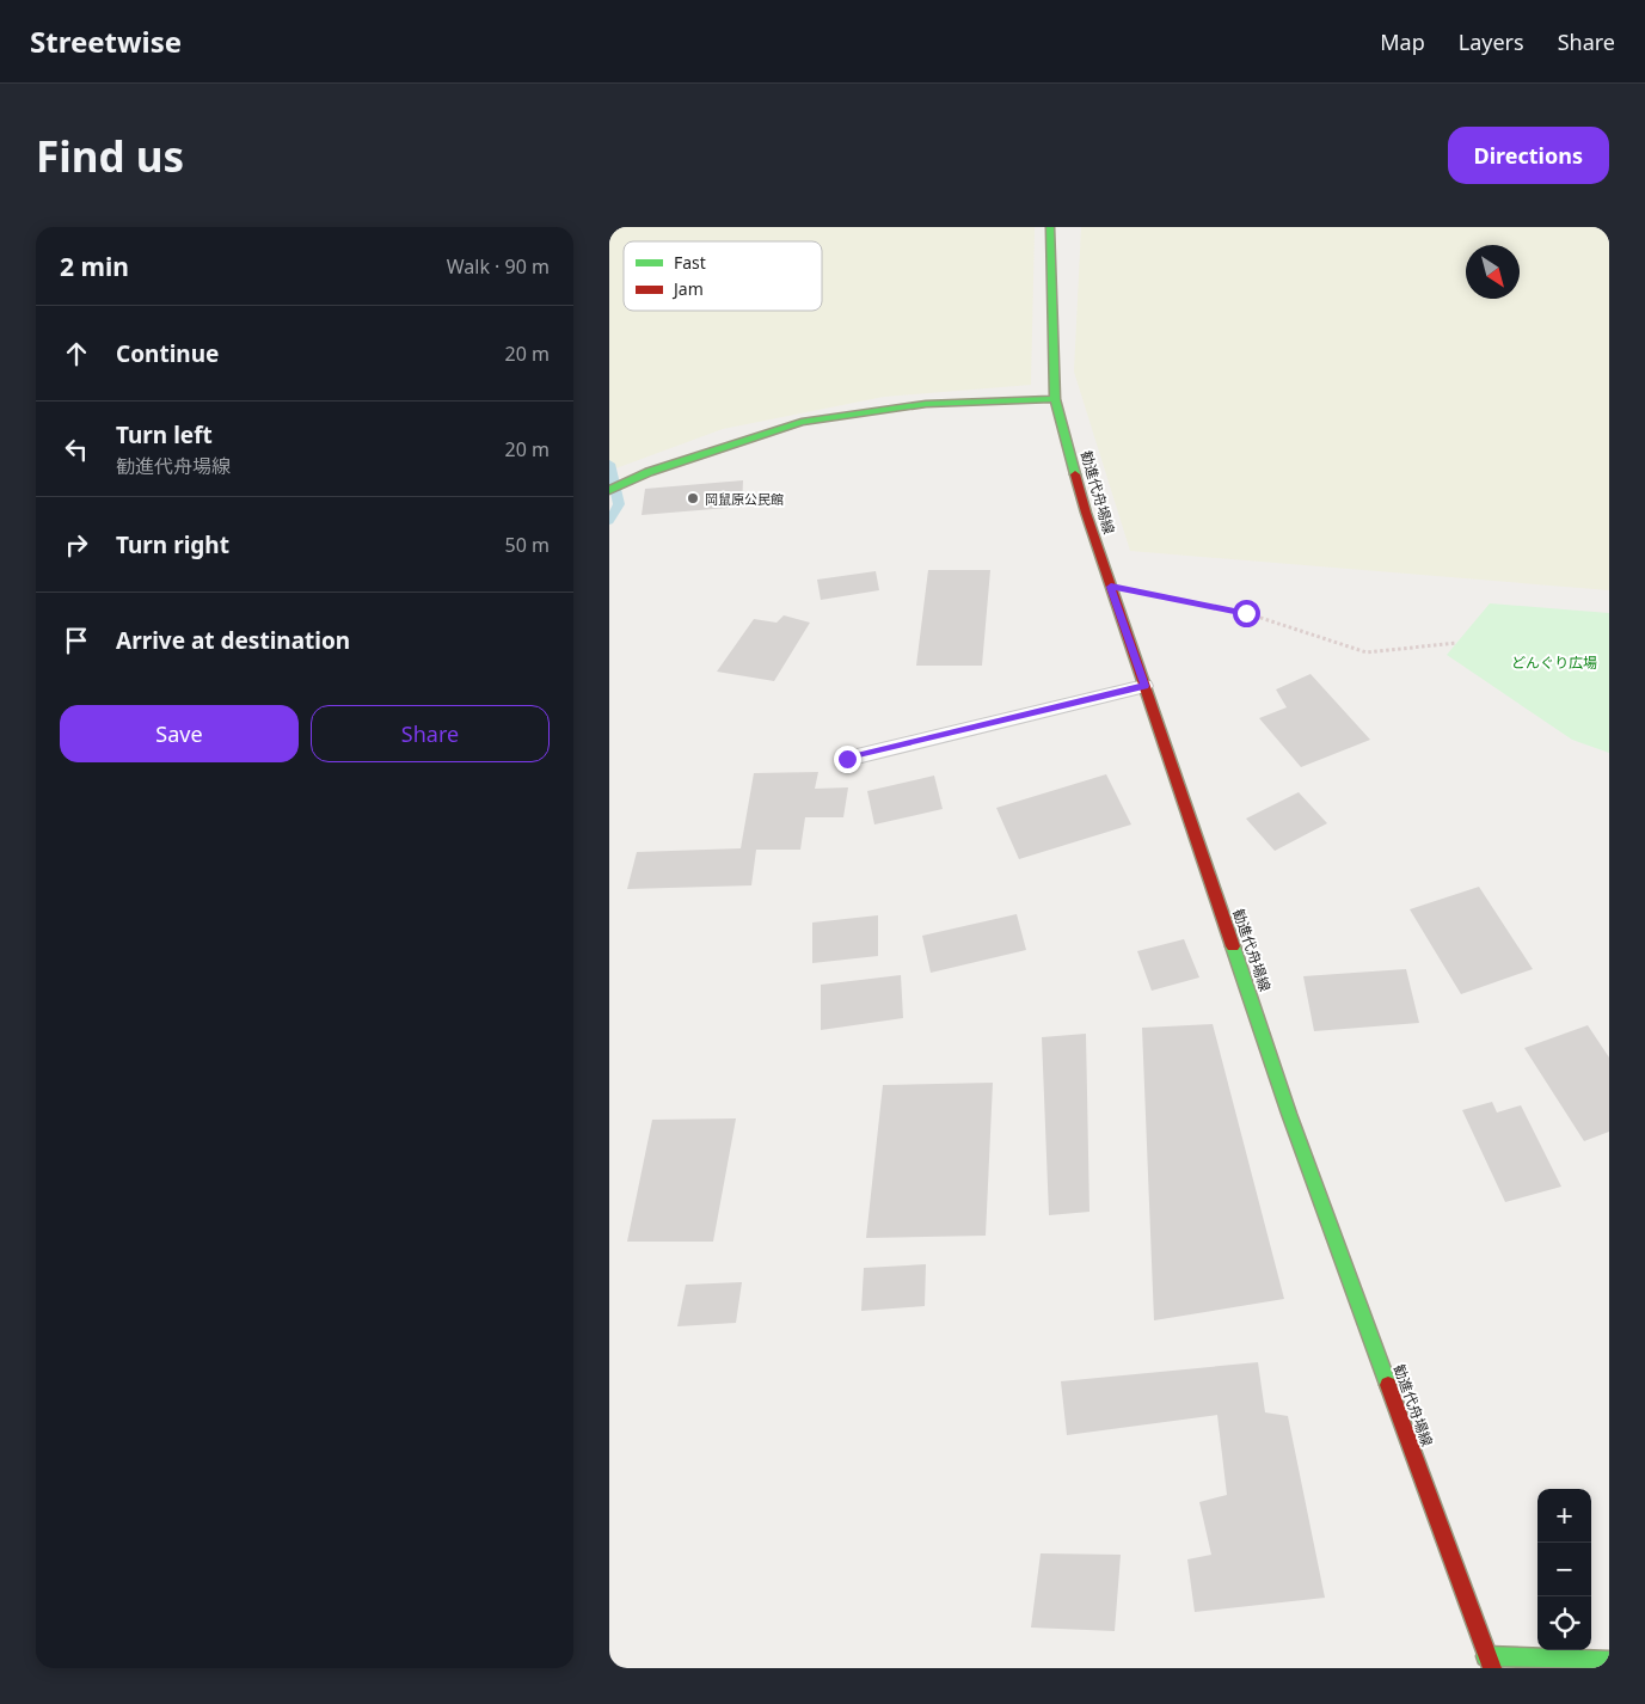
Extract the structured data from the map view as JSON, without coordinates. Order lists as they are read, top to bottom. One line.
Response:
{"streets":{"main road":["勧進代舟場線"]},"parks":["どんぐり広場"],"places":["岡鼠原公民館"],"legend":["Fast","Jam"],"north":"bottom right","page":{"header":"Streetwise","nav":["Map","Layers","Share"],"buttons":["Directions",["Save","Share"]],"title":"Find us","heading":["2 min","Walk · 90 m"],"list":[["Continue","20 m"],["Turn left","勧進代舟場線","20 m"],["Turn right","50 m"],"Arrive at destination"],"map_buttons":["+","−"]}}
